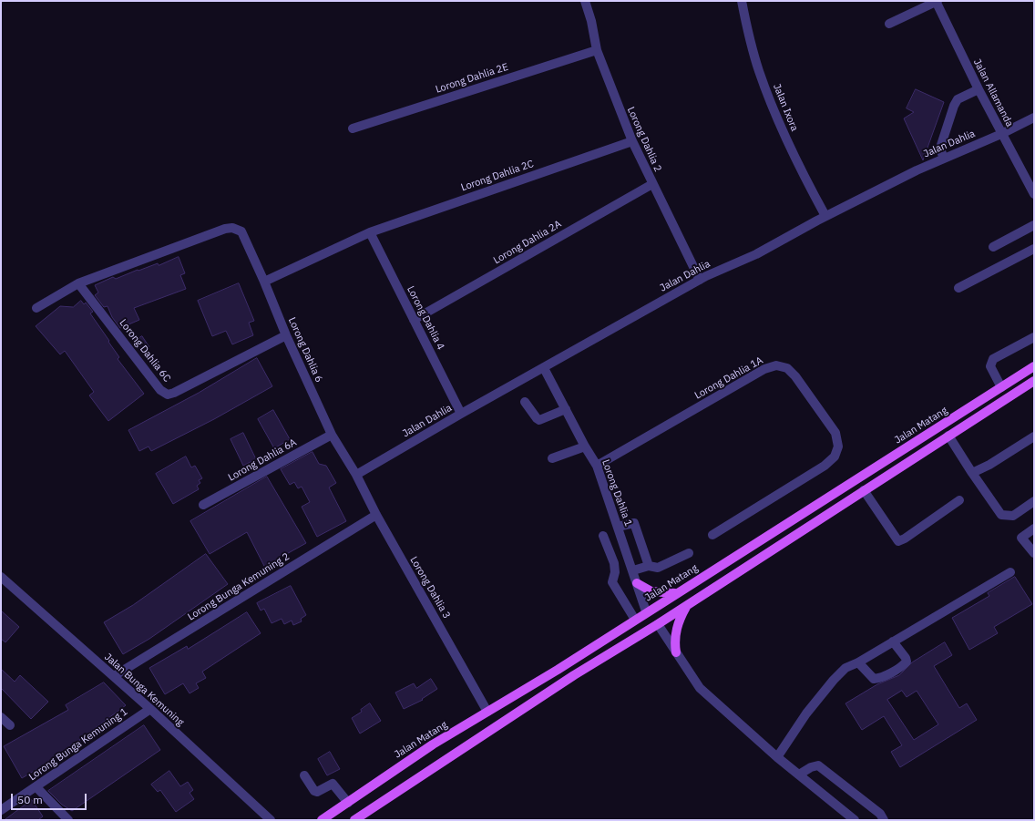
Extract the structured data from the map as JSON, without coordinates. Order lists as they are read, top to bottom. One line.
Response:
{"streets":{"main road":["Jalan Matang"],"street":["Lorong Dahlia 2E","Jalan Allamanda","Jalan Ixora","Lorong Dahlia 2","Jalan Dahlia","Lorong Dahlia 2C","Lorong Dahlia 2A","Lorong Dahlia 4","Lorong Dahlia 6","Lorong Dahlia 6C","Lorong Dahlia 1A","Lorong Dahlia 6A","Lorong Dahlia 1","Lorong Bunga Kemuning 2","Lorong Dahlia 3","Jalan Bunga Kemuning","Lorong Bunga Kemuning 1"]},"crossings":[["Lorong Dahlia 2E","Lorong Dahlia 2"],["Jalan Allamanda","Jalan Dahlia"],["Jalan Ixora","Jalan Dahlia"],["Lorong Dahlia 2","Jalan Dahlia"],["Lorong Dahlia 2","Lorong Dahlia 2C"],["Lorong Dahlia 2","Lorong Dahlia 2A"],["Jalan Dahlia","Lorong Dahlia 4"],["Jalan Dahlia","Lorong Dahlia 6"],["Jalan Dahlia","Lorong Dahlia 1"],["Jalan Dahlia","Lorong Dahlia 3"],["Lorong Dahlia 2C","Lorong Dahlia 4"],["Lorong Dahlia 2C","Lorong Dahlia 6"],["Lorong Dahlia 2A","Lorong Dahlia 4"],["Lorong Dahlia 6","Lorong Dahlia 6C"],["Lorong Dahlia 6","Lorong Dahlia 6A"],["Lorong Dahlia 6","Lorong Dahlia 3"],["Lorong Dahlia 1A","Lorong Dahlia 1"],["Jalan Matang","Lorong Dahlia 1"],["Jalan Matang","Lorong Dahlia 3"],["Lorong Bunga Kemuning 2","Lorong Dahlia 3"],["Lorong Bunga Kemuning 2","Jalan Bunga Kemuning"],["Jalan Bunga Kemuning","Lorong Bunga Kemuning 1"]],"scale_bar":"50 m"}
